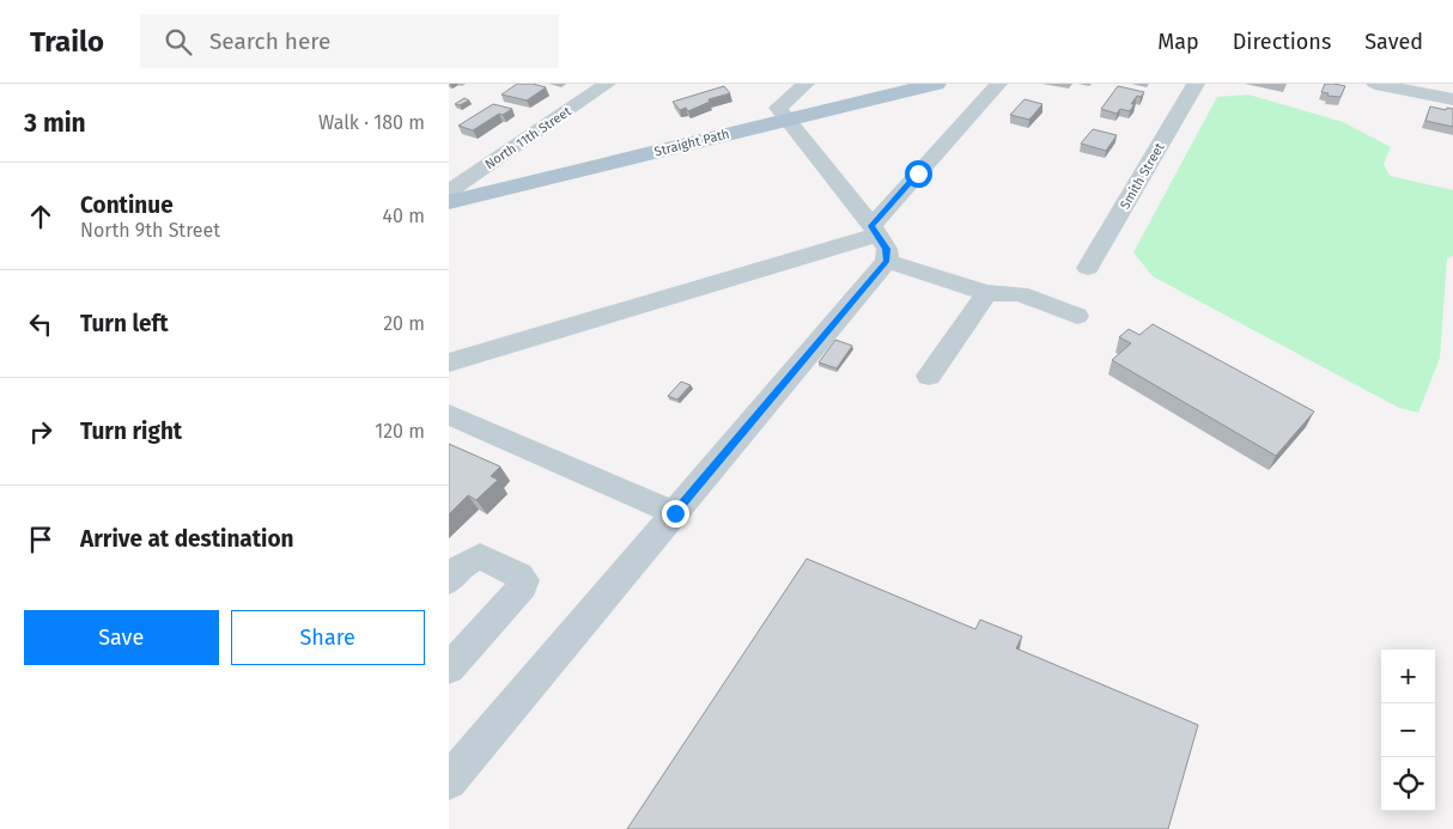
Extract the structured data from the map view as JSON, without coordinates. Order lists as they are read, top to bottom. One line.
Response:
{"streets":{"main road":["Straight Path"],"street":["North 11th Street","Smith Street"]},"page":{"header":"Trailo","search":"Search here","nav":["Map","Directions","Saved"],"heading":["3 min","Walk · 180 m"],"list":[["Continue","North 9th Street","40 m"],["Turn left","20 m"],["Turn right","120 m"],"Arrive at destination"],"buttons":["Save","Share"],"map_buttons":["+","−"]}}
